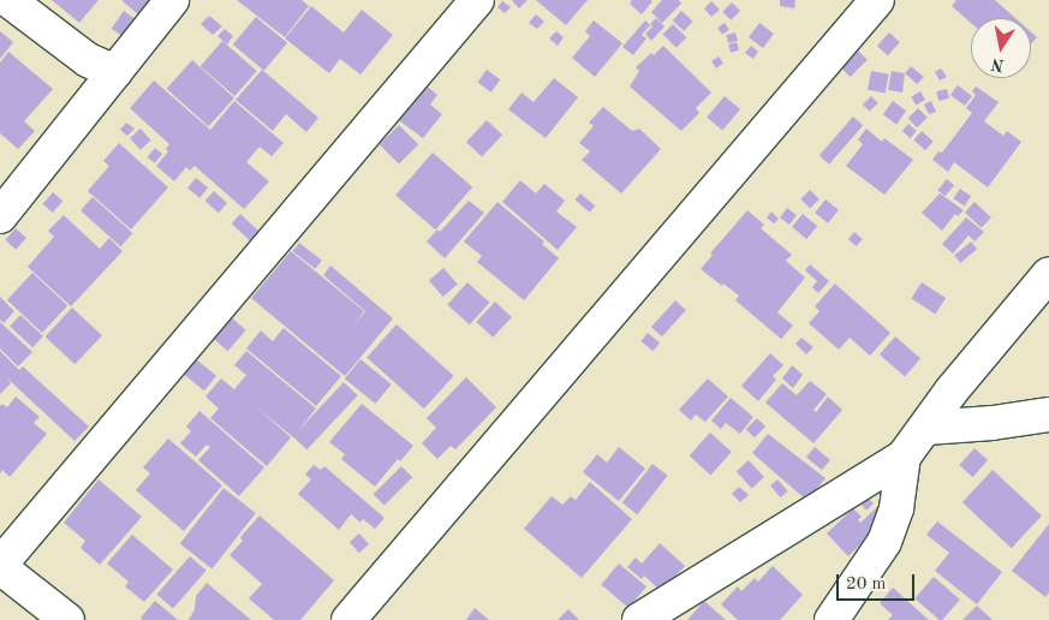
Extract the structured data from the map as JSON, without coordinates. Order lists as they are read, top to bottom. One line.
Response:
{"scale_bar":"20 m","north":"bottom"}
